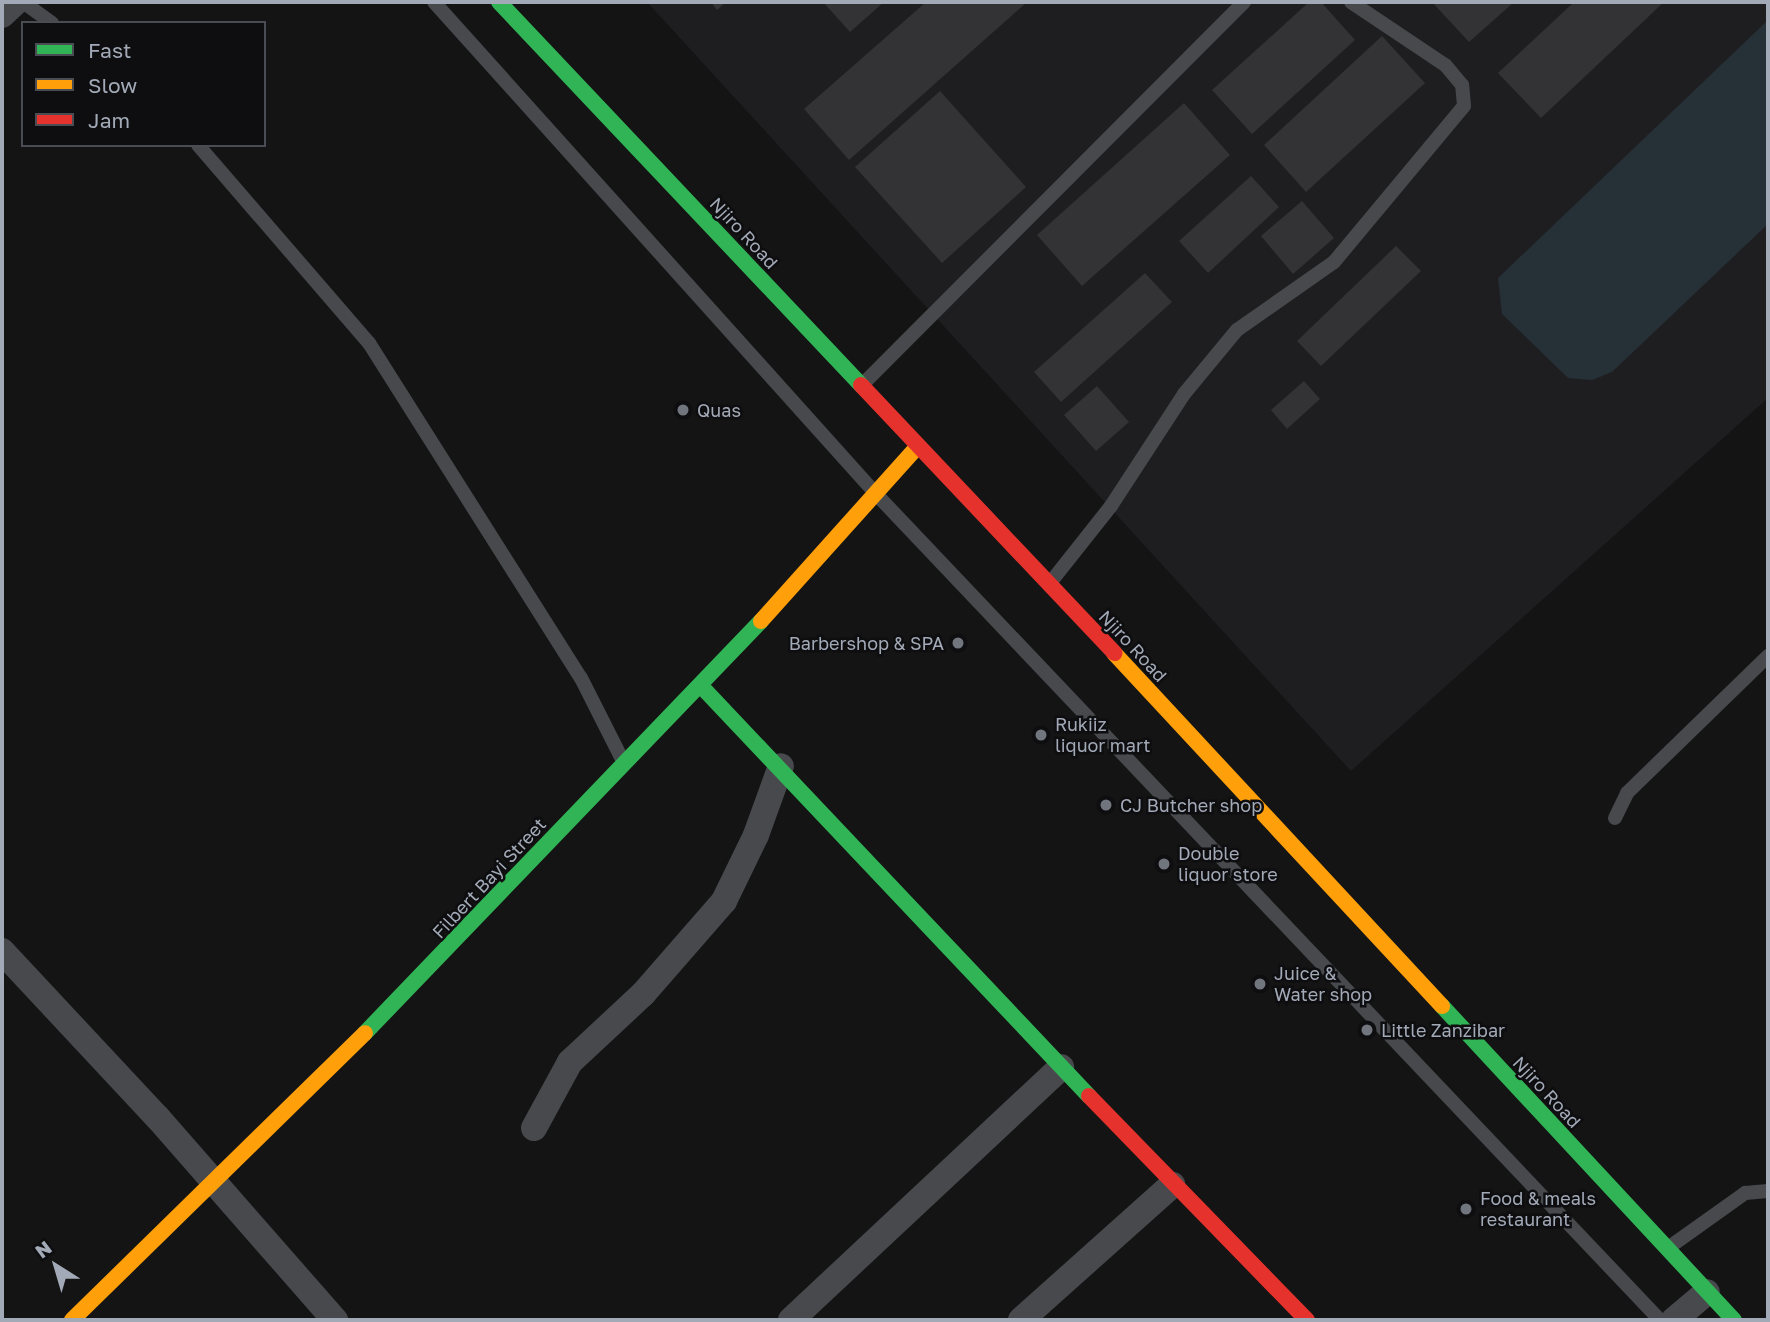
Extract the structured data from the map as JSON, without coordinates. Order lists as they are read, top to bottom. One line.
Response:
{"streets":{"street":["Njiro Road","Filbert Bayi Street"]},"crossings":[["Njiro Road","Filbert Bayi Street"]],"places":["Quas","Barbershop & SPA","Rukiiz liquor mart","CJ Butcher shop","Double liquor store","Juice & Water shop","Little Zanzibar","Food & meals restaurant"],"legend":["Fast","Slow","Jam"],"north":"top left"}
